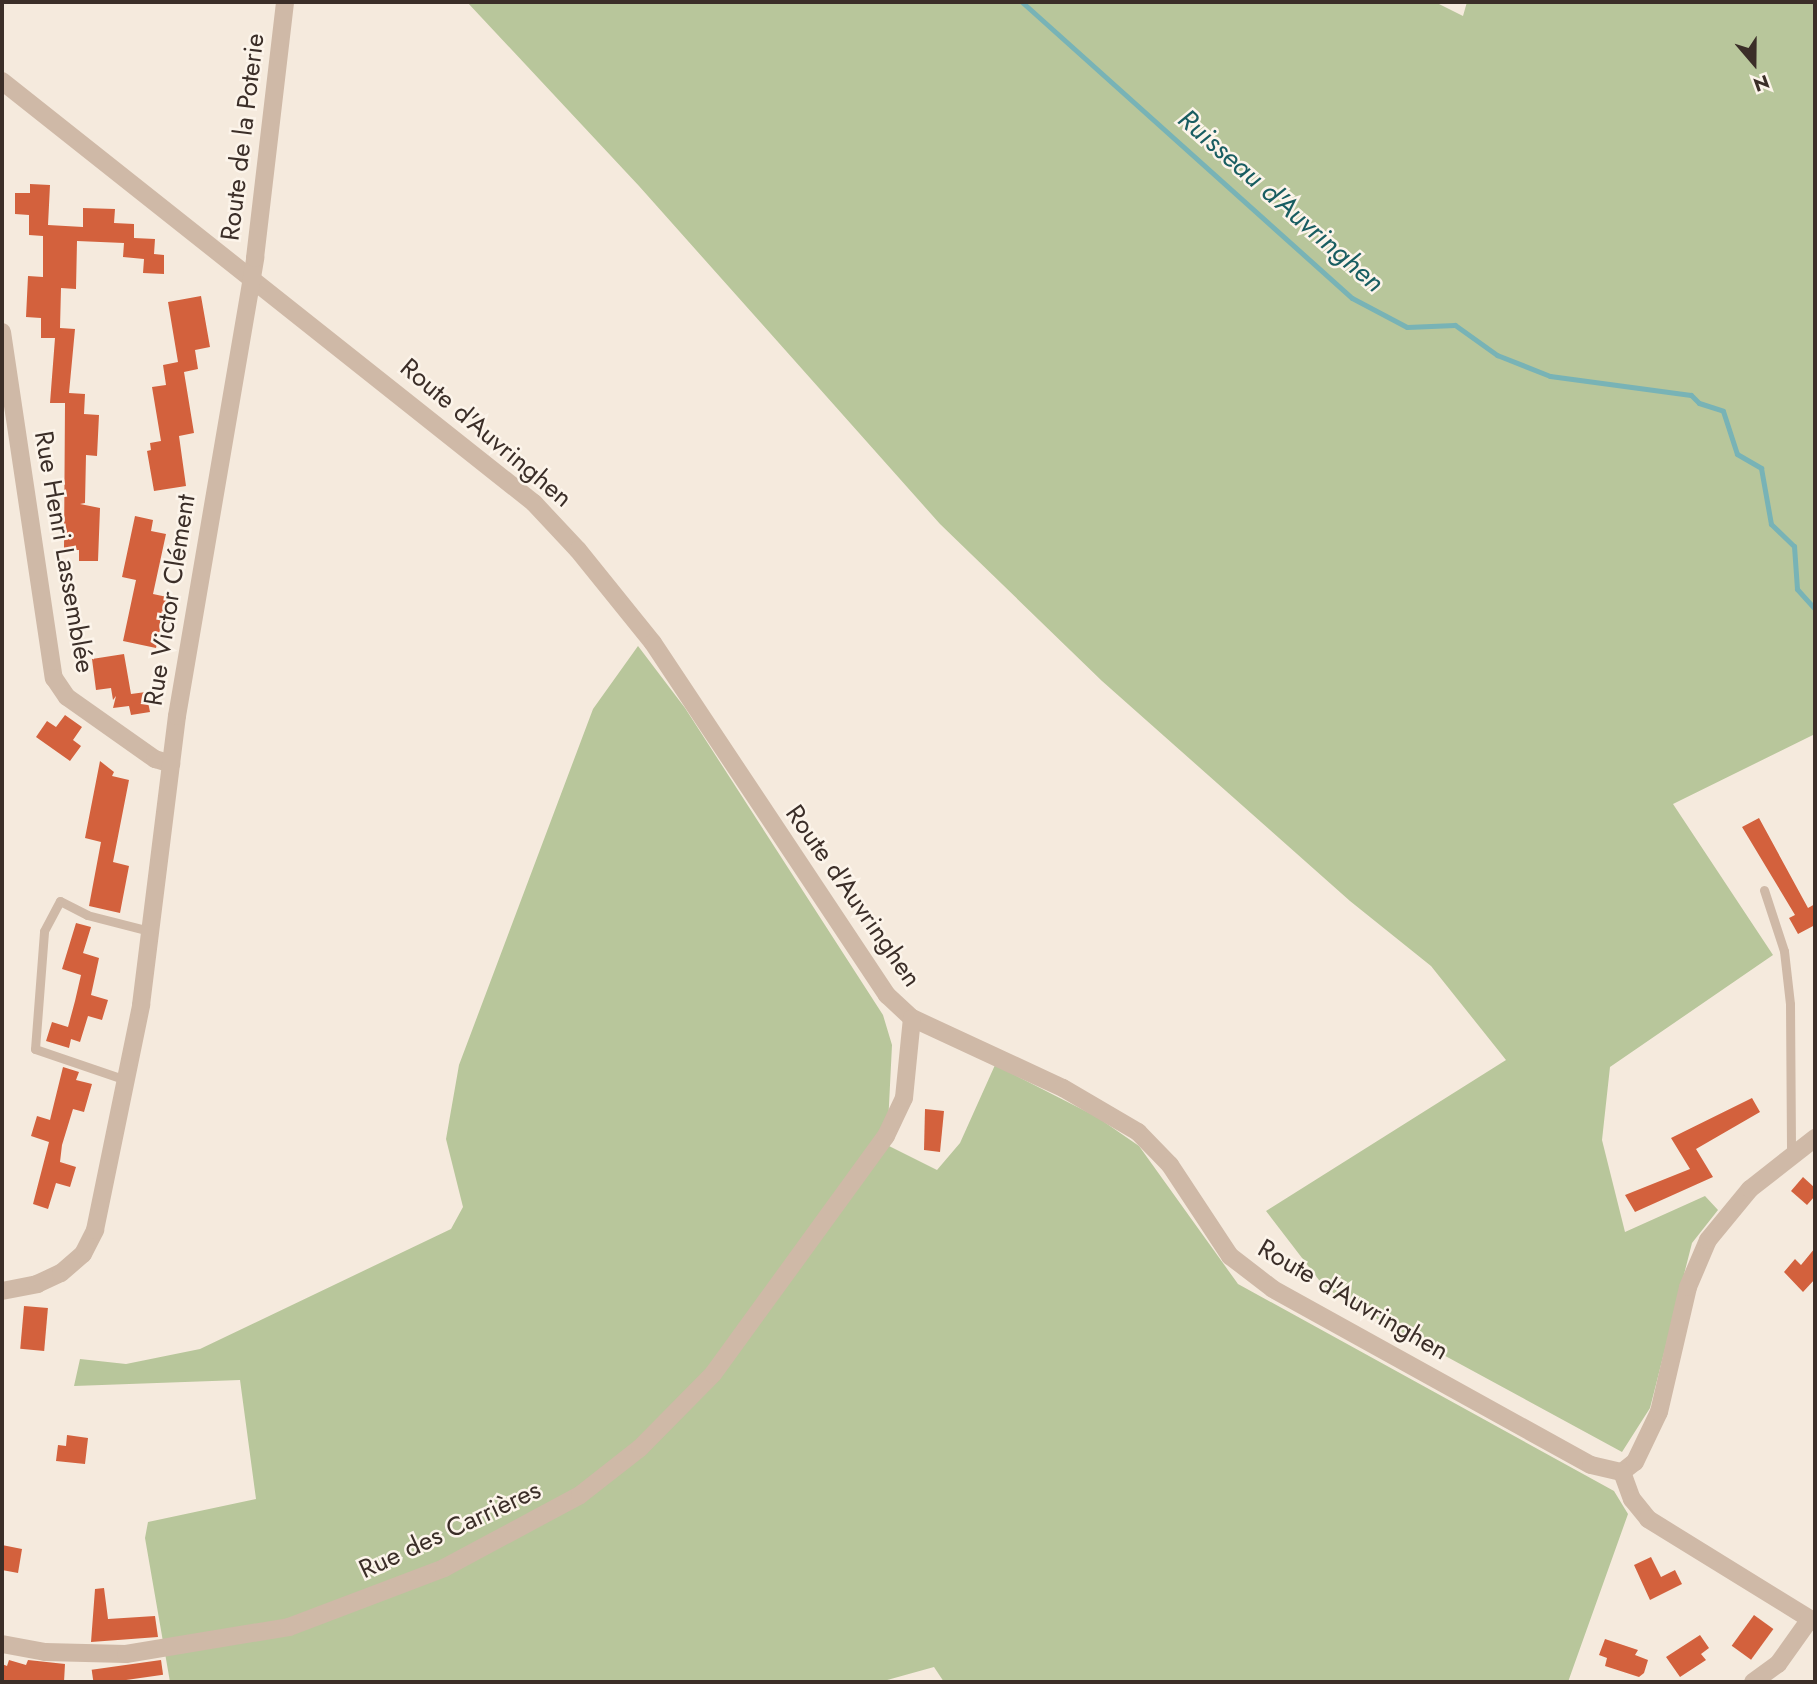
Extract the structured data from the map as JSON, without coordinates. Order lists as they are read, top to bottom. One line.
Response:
{"streets":{"street":["Route de la Poterie","Route d'Auvringhen","Rue Henri Lassemblée","Rue Victor Clément","Rue des Carrières"]},"crossings":[["Route de la Poterie","Route d'Auvringhen"],["Route de la Poterie","Rue Victor Clément"],["Route d'Auvringhen","Rue Victor Clément"],["Route d'Auvringhen","Rue des Carrières"],["Rue Henri Lassemblée","Rue Victor Clément"]],"water":["Ruisseau d'Auvringhen"],"north":"bottom"}
